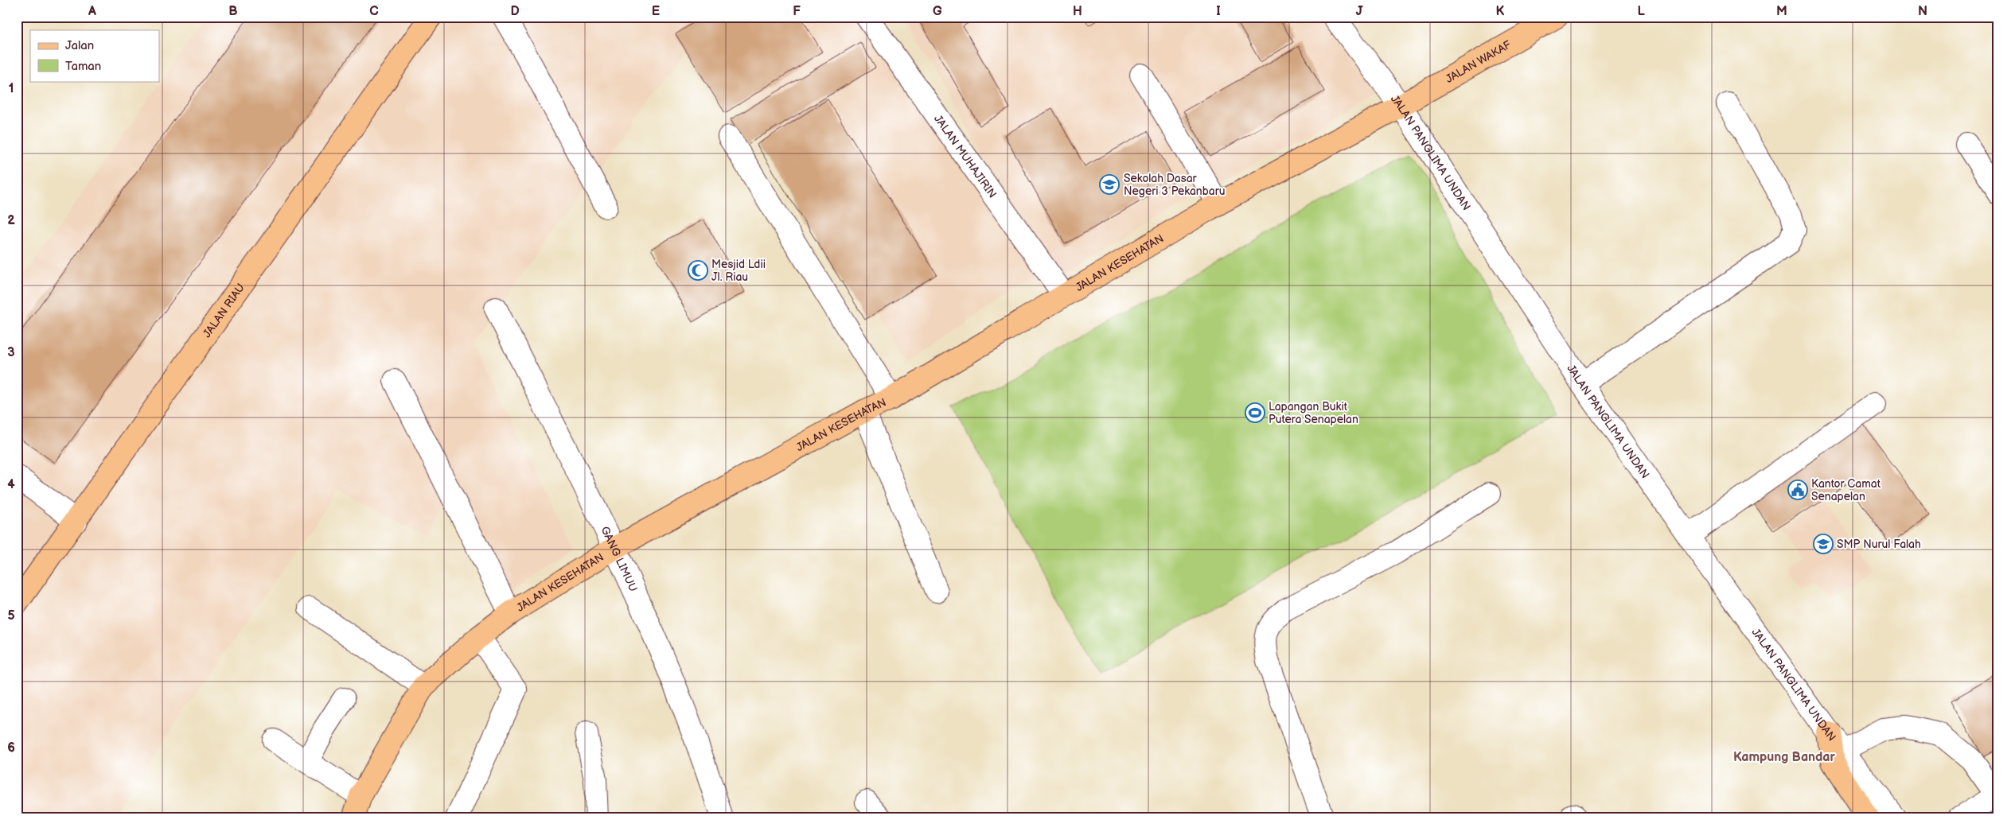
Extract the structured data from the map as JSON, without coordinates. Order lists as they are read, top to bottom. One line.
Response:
{"streets":{"main road":["JALAN WAKAF","JALAN KESEHATAN","JALAN RIAU"],"street":["JALAN PANGLIMA UNDAN","JALAN MUHAJIRIN","GANG LIMUU"]},"crossings":[["JALAN WAKAF","JALAN PANGLIMA UNDAN"],["JALAN WAKAF","JALAN KESEHATAN"],["JALAN PANGLIMA UNDAN","JALAN KESEHATAN"],["JALAN MUHAJIRIN","JALAN KESEHATAN"],["JALAN KESEHATAN","GANG LIMUU"]],"districts":["Kampung Bandar"],"places":{"school or university":["Sekolah Dasar Negeri 3 Pekanbaru","SMP Nurul Falah"],"mosque":["Mesjid Ldii Jl. Riau"],"sports":["Lapangan Bukit Putera Senapelan"],"public building":["Kantor Camat Senapelan"]},"legend":["Jalan","Taman"],"grid":{"columns":["A","B","C","D","E","F","G","H","I","J","K","L","M","N"],"rows":["1","2","3","4","5","6"]}}
